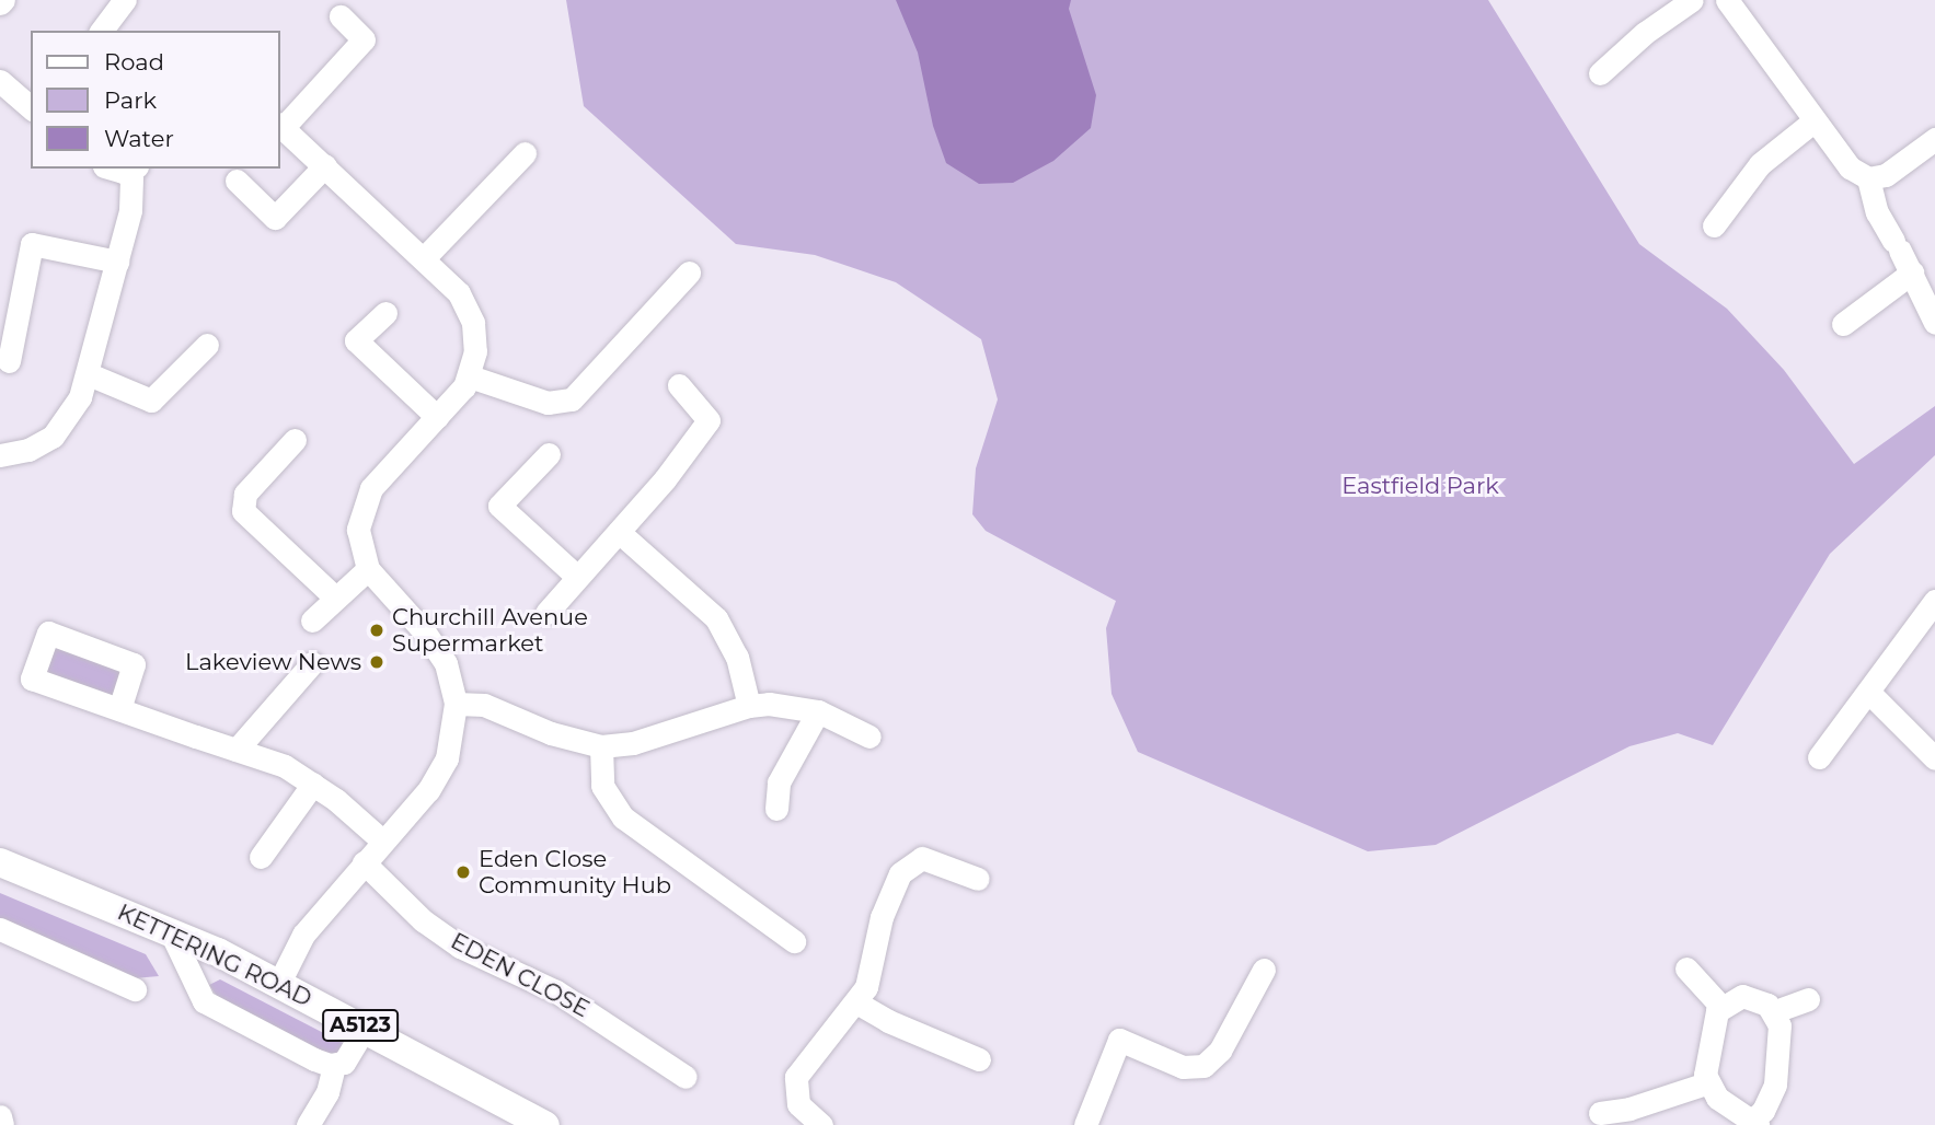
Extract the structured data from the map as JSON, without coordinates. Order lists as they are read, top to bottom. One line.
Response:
{"streets":{"main road":["KETTERING ROAD","A5123"],"street":["EDEN CLOSE"]},"parks":["Eastfield Park"],"places":["Churchill Avenue Supermarket","Lakeview News","Eden Close Community Hub"],"legend":["Road","Park","Water"]}
